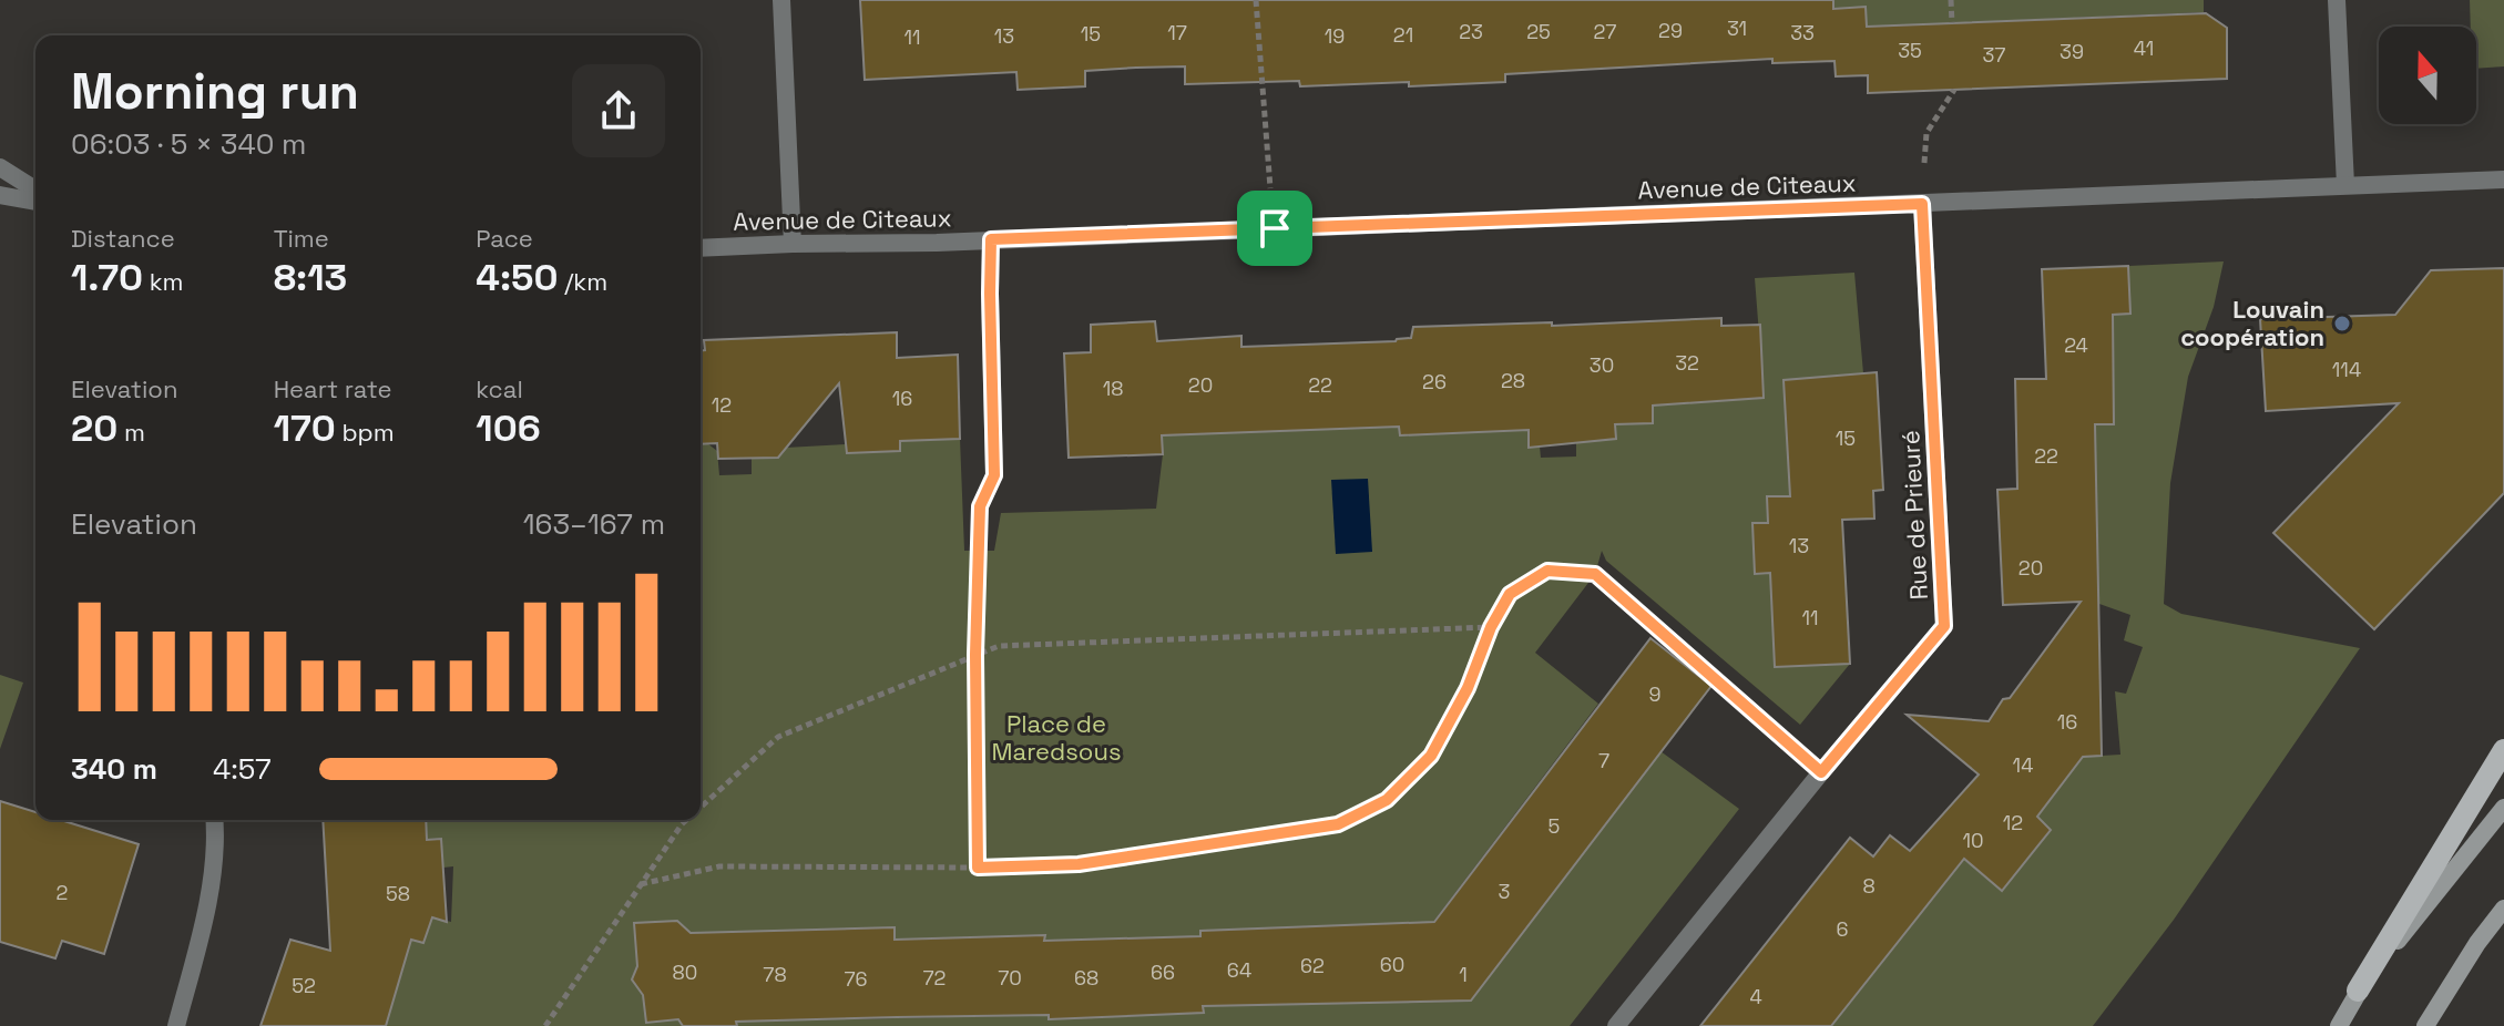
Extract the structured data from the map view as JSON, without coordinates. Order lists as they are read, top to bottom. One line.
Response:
{"streets":{"street":["Avenue de Citeaux","Rue de Prieuré"]},"crossings":[["Avenue de Citeaux","Rue de Prieuré"]],"parks":["Place de Maredsous"],"places":["Louvain coopération"],"house_numbers":["31","29","23","25","27","17","33","15","21","13","19","11","41","35","39","37","24","32","30","114","28","26","20","22","18","16","12","15","22","13","20","11","9","16","7","14","12","5","10","8","3","2","58","6","60","62","64","80","66","78","1","72","70","68","76","52","4"],"north":"top","page":{"heading":["Morning run","06:03 · 5 × 340 m"],"stats":[["Distance","1.70 km"],["Time","8:13"],["Pace","4:50 /km"],["Elevation","20 m"],["Heart rate","170 bpm"],["kcal","106"]],"chart":["Elevation","163–167 m"],"list":[{"name":"340 m","note":"4:57"}]}}
